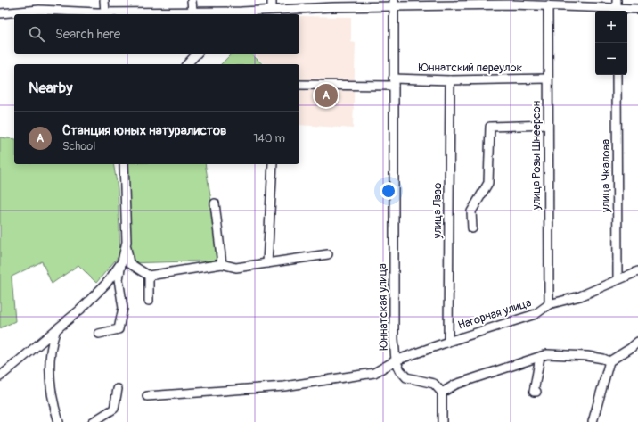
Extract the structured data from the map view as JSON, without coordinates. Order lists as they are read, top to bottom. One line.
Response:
{"streets":{"street":["Юннатский переулок","улица Розы Шнеерсон","улица Чкалова","улица Лазо","Юннатская улица","Нагорная улица"]},"crossings":[["Юннатский переулок","улица Розы Шнеерсон"],["Юннатский переулок","улица Лазо"],["Юннатский переулок","Юннатская улица"],["улица Розы Шнеерсон","Нагорная улица"],["улица Чкалова","Нагорная улица"],["улица Лазо","Нагорная улица"],["Юннатская улица","Нагорная улица"]],"page":{"map_buttons":["+","−"],"search":"Search here","heading":"Nearby","pins":"A","list":[{"mark":"A","name":"Станция юных натуралистов","note":"School","value":"140 m"}]}}
